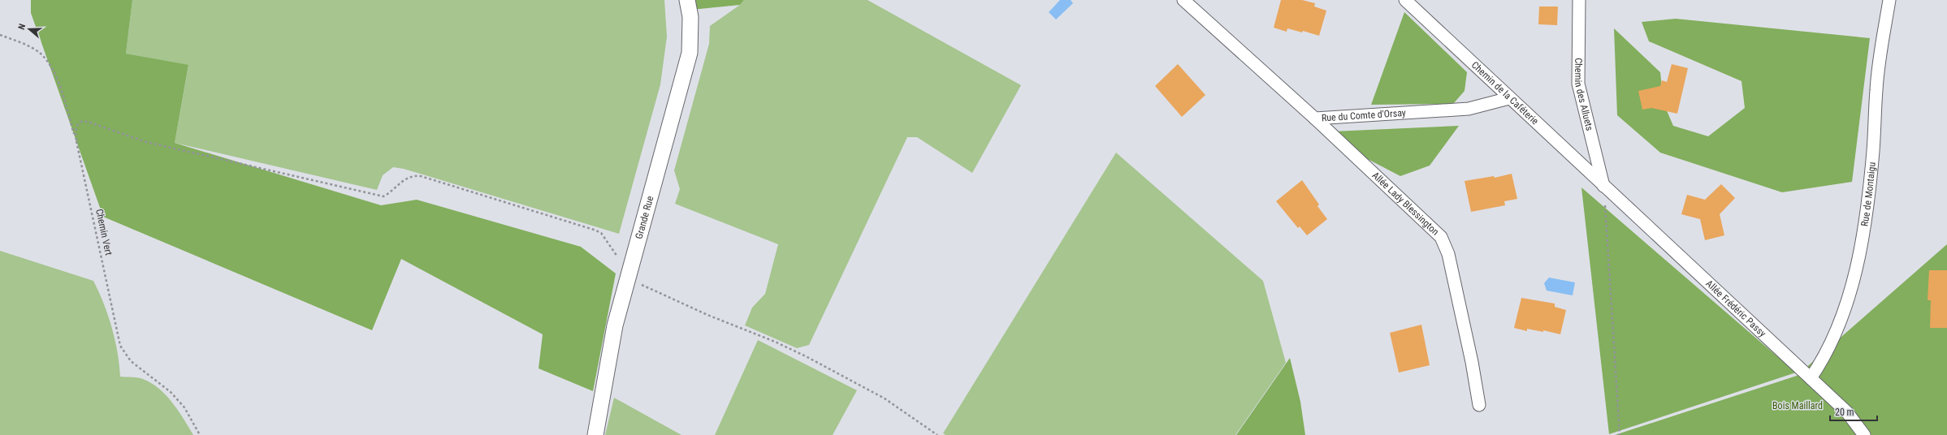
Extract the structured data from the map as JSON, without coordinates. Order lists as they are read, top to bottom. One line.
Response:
{"streets":{"street":["Chemin de la Caféterie","Chemin des Alluets","Rue du Comte d'Orsay","Rue de Montaigu","Allée Lady Blessington","Grande Rue","Allée Frédéric Passy"],"path":["Chemin Vert"]},"crossings":[["Chemin de la Caféterie","Chemin des Alluets"],["Chemin de la Caféterie","Rue du Comte d'Orsay"],["Chemin de la Caféterie","Allée Frédéric Passy"],["Chemin des Alluets","Allée Frédéric Passy"],["Rue du Comte d'Orsay","Allée Lady Blessington"],["Rue de Montaigu","Allée Frédéric Passy"]],"parks":["Bois Maillard"],"scale_bar":"20 m","north":"left"}
